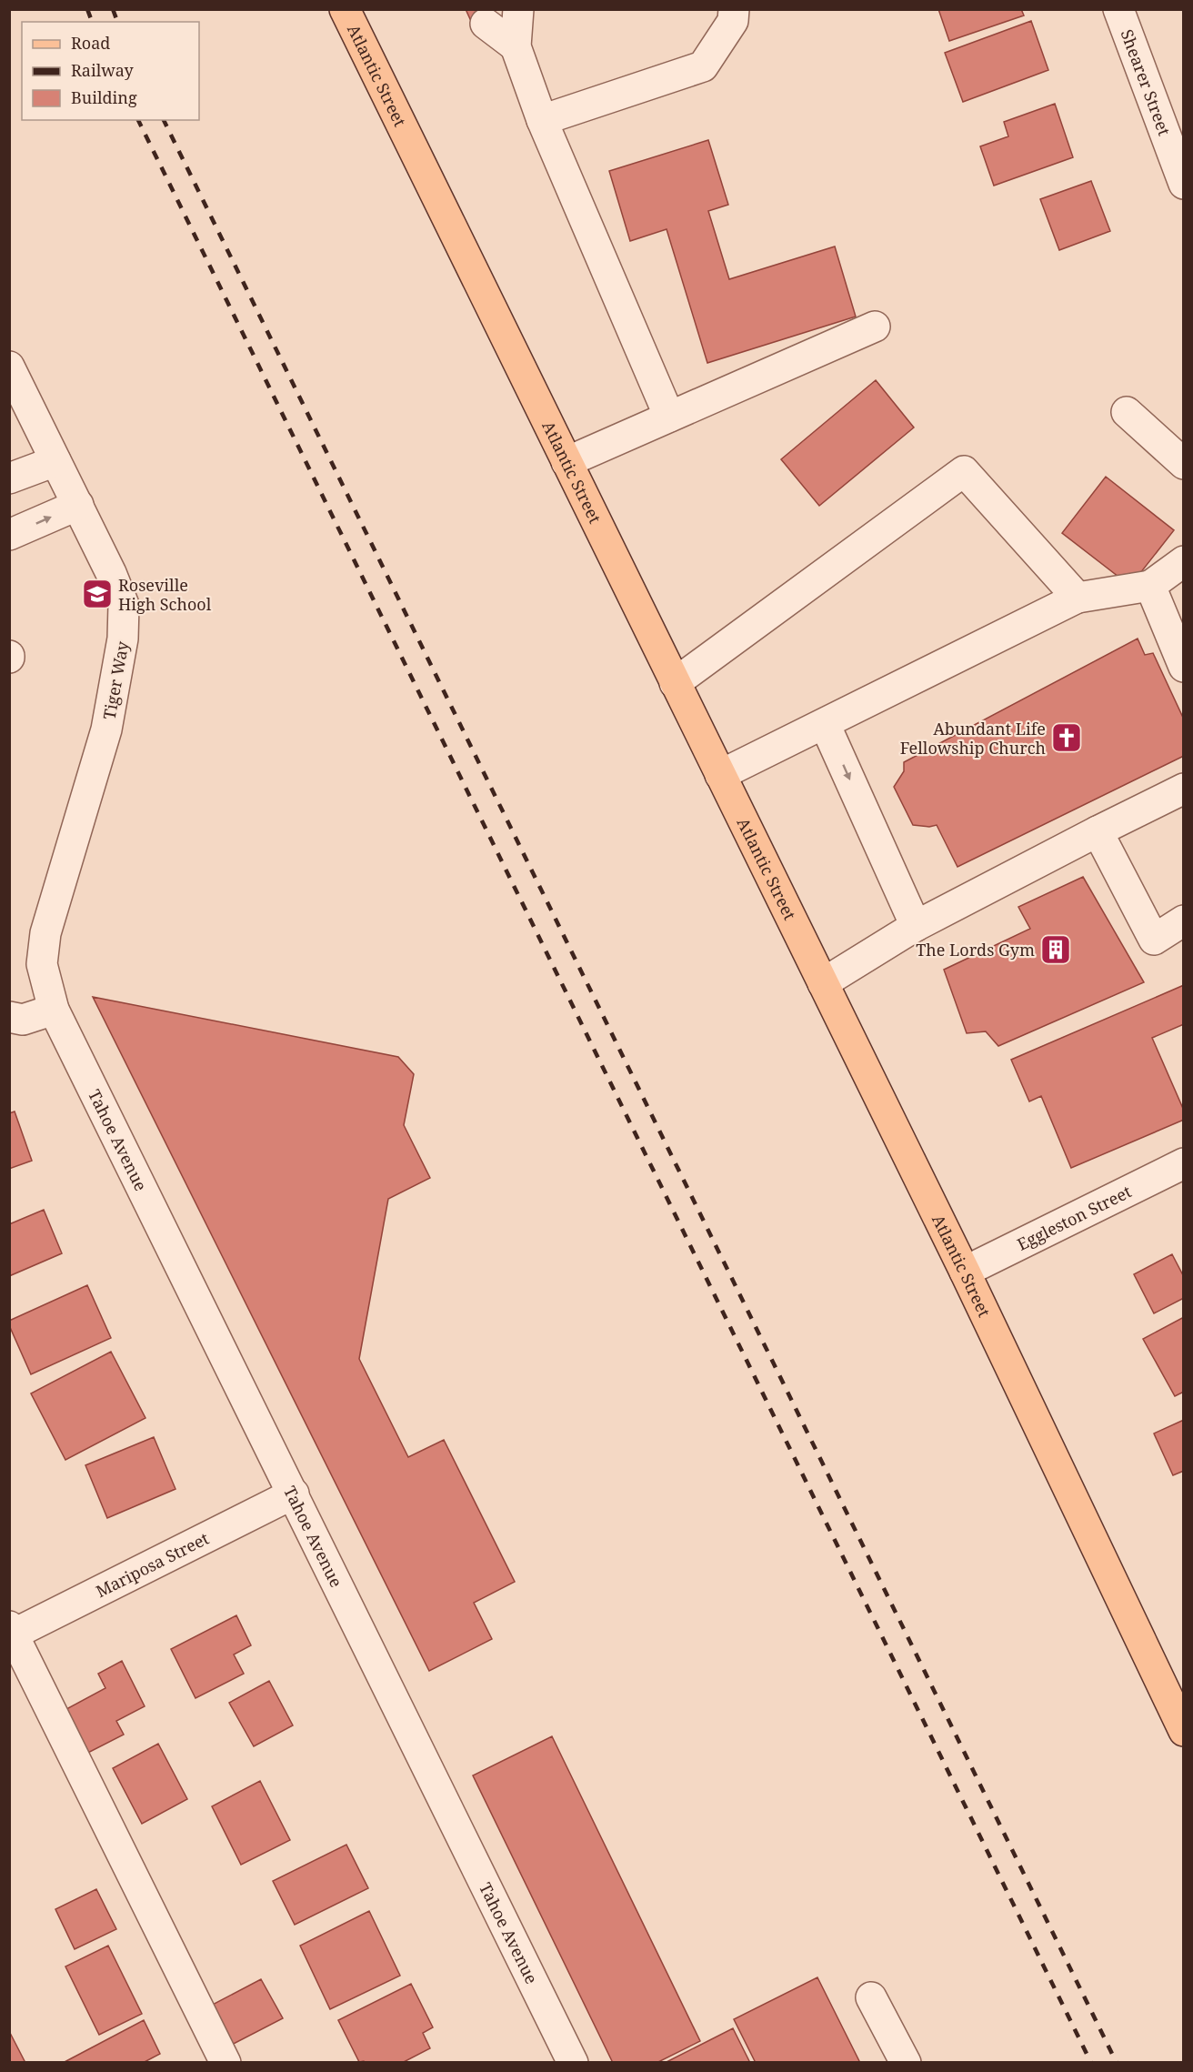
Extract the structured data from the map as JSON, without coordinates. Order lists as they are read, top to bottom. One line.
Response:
{"streets":{"main road":["Atlantic Street"],"street":["Shearer Street","Tiger Way","Tahoe Avenue","Eggleston Street","Mariposa Street"]},"crossings":[["Atlantic Street","Eggleston Street"],["Tiger Way","Tahoe Avenue"],["Tahoe Avenue","Mariposa Street"]],"places":{"school or university":["Roseville High School"],"church":["Abundant Life Fellowship Church"],"building":["The Lords Gym"]},"legend":["Road","Railway","Building"]}
